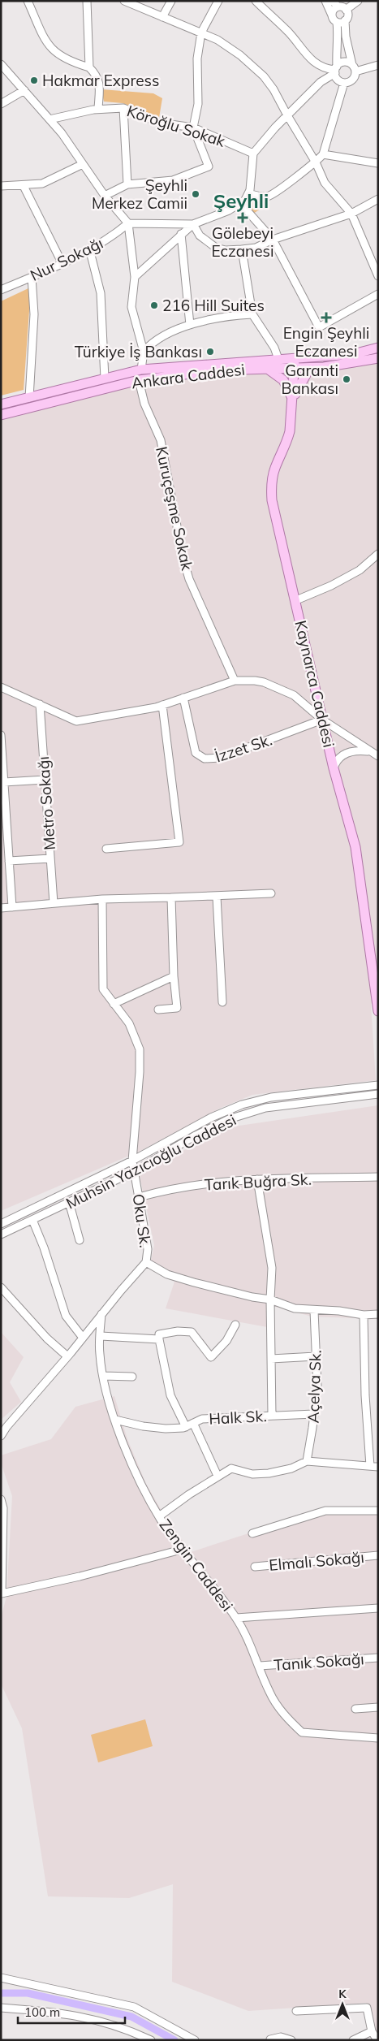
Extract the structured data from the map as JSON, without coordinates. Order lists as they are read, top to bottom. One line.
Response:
{"streets":{"main road":["Ankara Caddesi","Kaynarca Caddesi"],"street":["Köroğlu Sokak","Nur Sokağı","Kuruçeşme Sokak","İzzet Sk.","Metro Sokağı","Muhsin Yazıcıoğlu Caddesi","Tarık Buğra Sk.","Oku Sk.","Açelya Sk.","Halk Sk.","Elmalı Sokağı","Zengin Caddesi","Tanık Sokağı"]},"crossings":[["Ankara Caddesi","Kuruçeşme Sokak"],["Ankara Caddesi","Kaynarca Caddesi"],["Kaynarca Caddesi","İzzet Sk."],["Muhsin Yazıcıoğlu Caddesi","Oku Sk."],["Tarık Buğra Sk.","Oku Sk."],["Oku Sk.","Zengin Caddesi"],["Açelya Sk.","Halk Sk."],["Halk Sk.","Zengin Caddesi"],["Zengin Caddesi","Tanık Sokağı"]],"districts":["Şeyhli"],"places":{"other":["Hakmar Express","Şeyhli Merkez Camii","216 Hill Suites","Türkiye İş Bankası","Garanti Bankası"],"health":["Gölebeyi Eczanesi","Engin Şeyhli Eczanesi"]},"scale_bar":"100 m","north":"top"}
